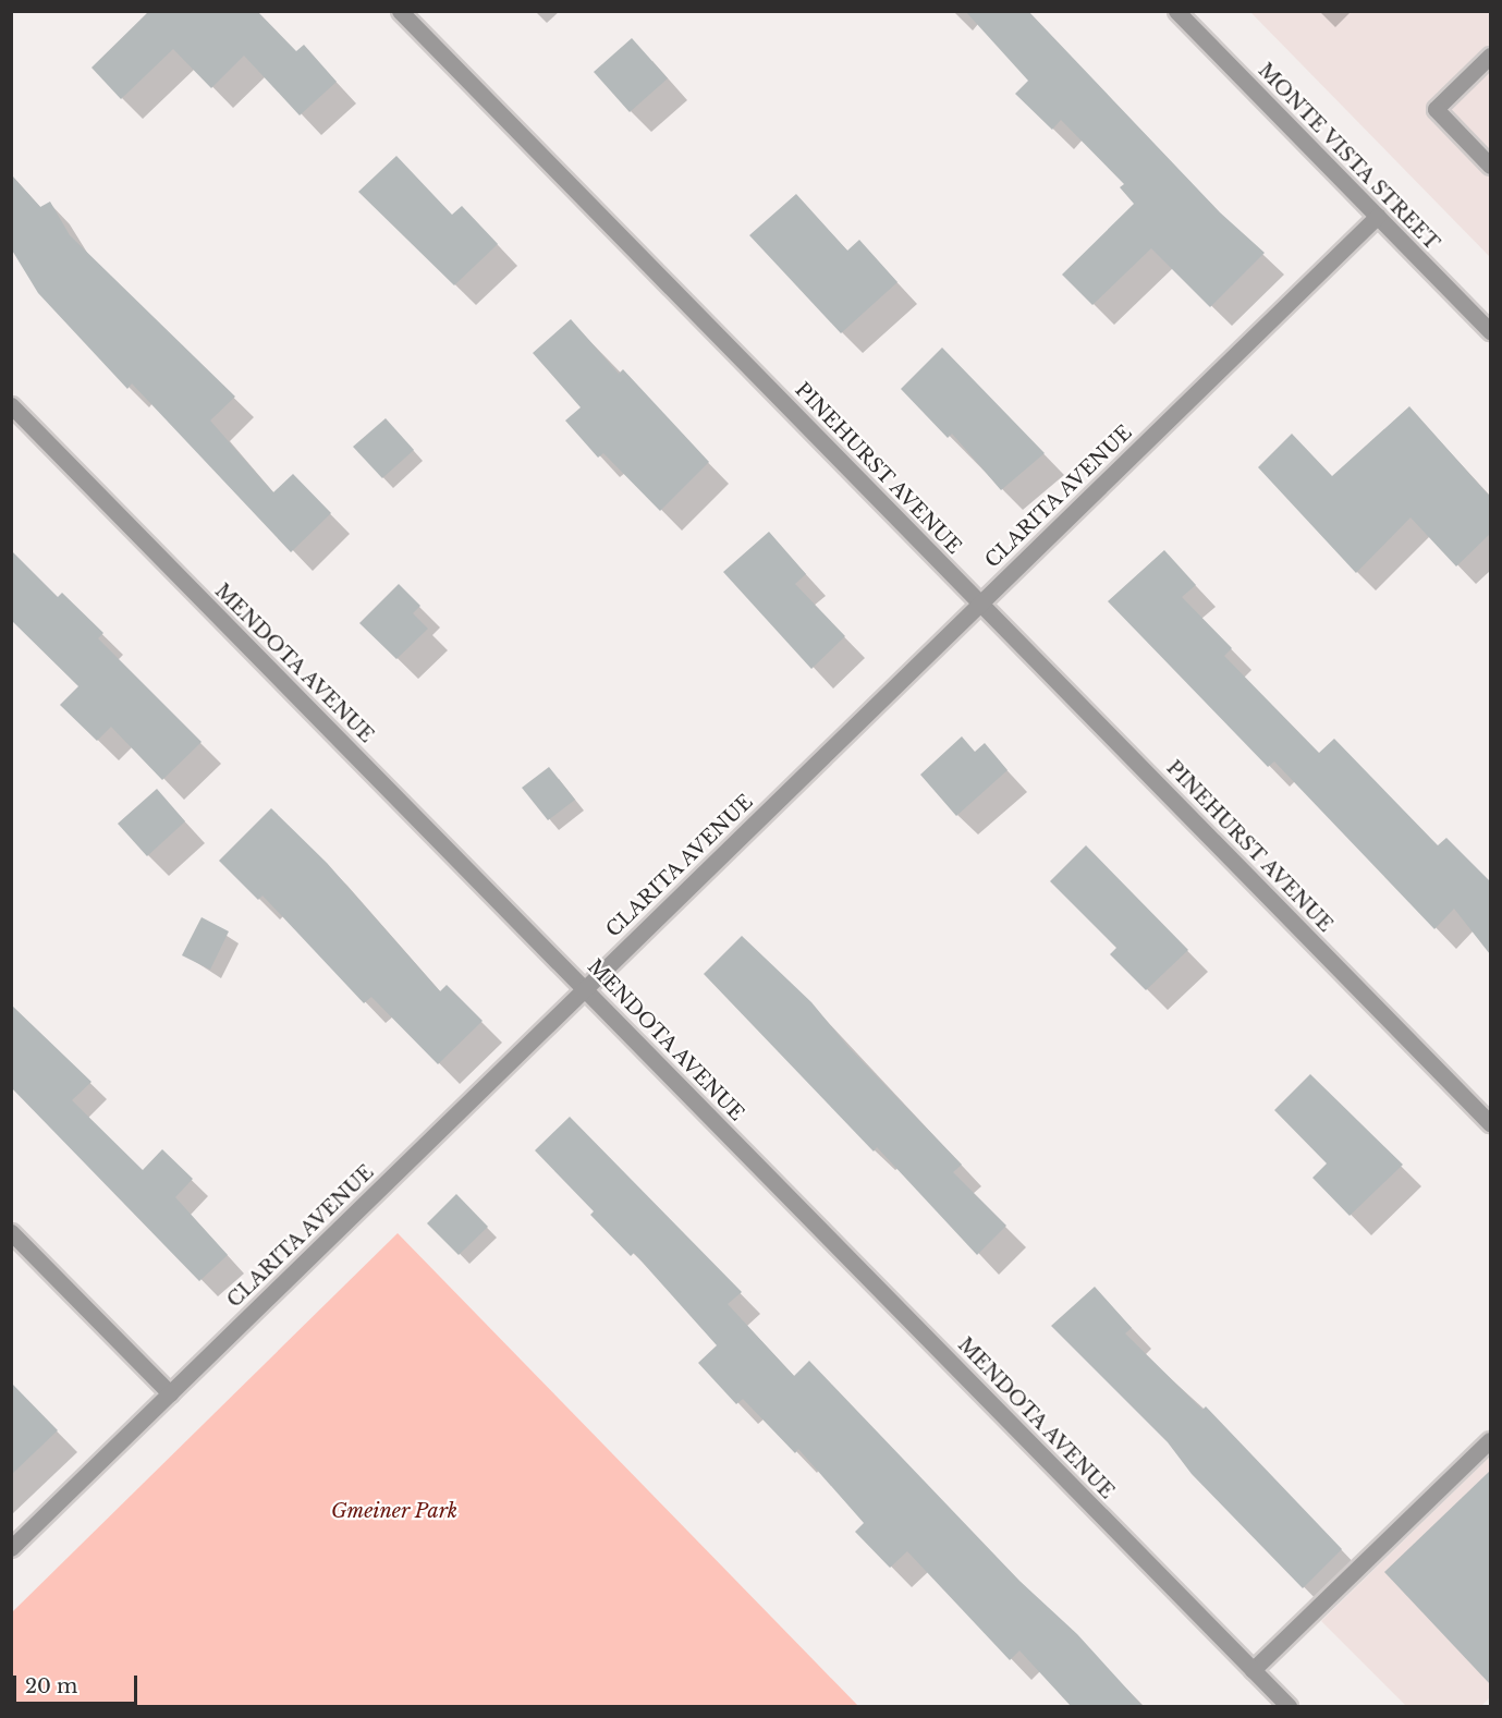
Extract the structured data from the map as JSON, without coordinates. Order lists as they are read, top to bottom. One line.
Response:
{"streets":{"street":["MONTE VISTA STREET","PINEHURST AVENUE","CLARITA AVENUE","MENDOTA AVENUE"]},"crossings":[["MONTE VISTA STREET","CLARITA AVENUE"],["PINEHURST AVENUE","CLARITA AVENUE"],["CLARITA AVENUE","MENDOTA AVENUE"]],"parks":["Gmeiner Park"],"scale_bar":"20 m"}
